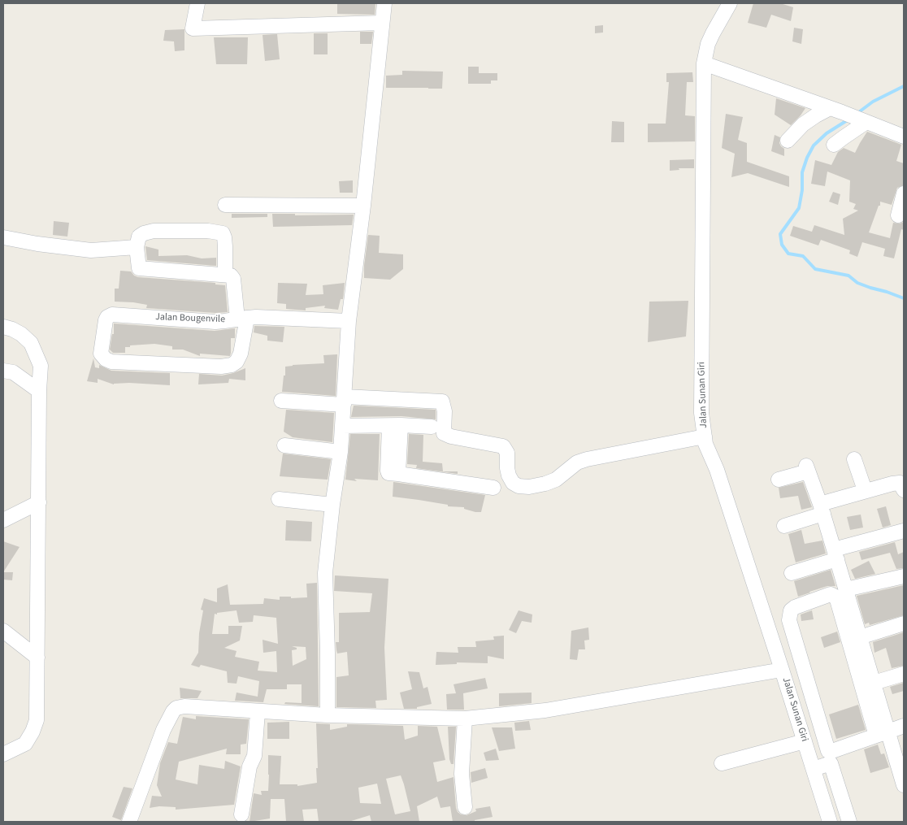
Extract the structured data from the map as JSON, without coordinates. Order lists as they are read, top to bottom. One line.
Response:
{"streets":{"street":["Jalan Bougenvile","Jalan Sunan Giri"]}}
